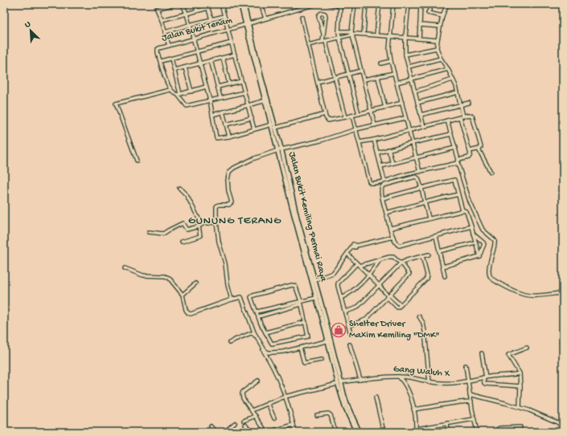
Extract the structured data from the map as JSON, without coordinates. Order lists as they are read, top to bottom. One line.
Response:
{"streets":{"street":["Jalan Bukit Tenam","Jalan Bukit Kemiling Permai Raya","Gang Waluh X"]},"crossings":[["Jalan Bukit Tenam","Jalan Bukit Kemiling Permai Raya"],["Jalan Bukit Kemiling Permai Raya","Gang Waluh X"]],"districts":["GUNUNG TERANG"],"places":{"shop":["Shelter Driver Maxim Kemiling \"DMK\""]},"north":"top left"}
